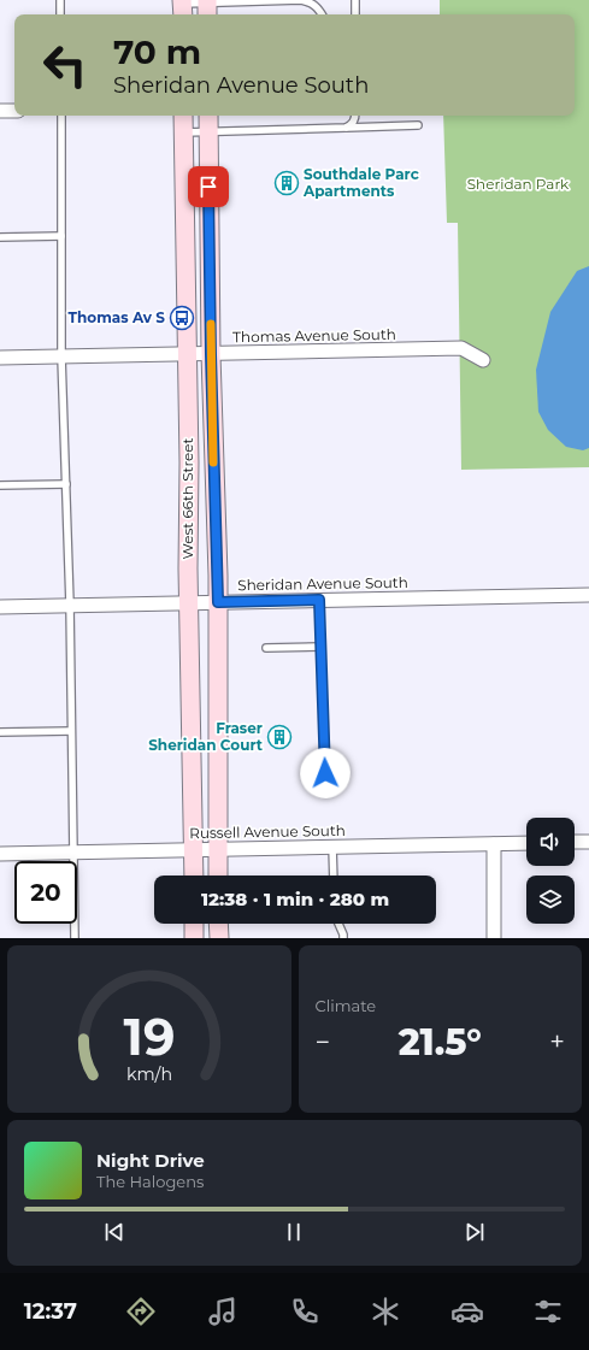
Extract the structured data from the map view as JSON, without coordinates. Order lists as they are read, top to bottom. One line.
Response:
{"streets":{"main road":["West 66th Street"],"street":["Thomas Avenue South","Sheridan Avenue South","Russell Avenue South"]},"crossings":[["Thomas Avenue South","West 66th Street"],["West 66th Street","Sheridan Avenue South"],["West 66th Street","Russell Avenue South"]],"parks":["Sheridan Park"],"places":{"building":["Southdale Parc Apartments","Fraser Sheridan Court"],"bus stop":["Thomas Av S"]},"page":{"turn":["70 m","Sheridan Avenue South"],"limit":"20","trip":"12:38 · 1 min · 280 m","tile":"Climate","heat":["−","21.5°","+"],"song":["Night Drive","The Halogens"],"tabs":"12:37","gauge":["19","km/h"]}}
